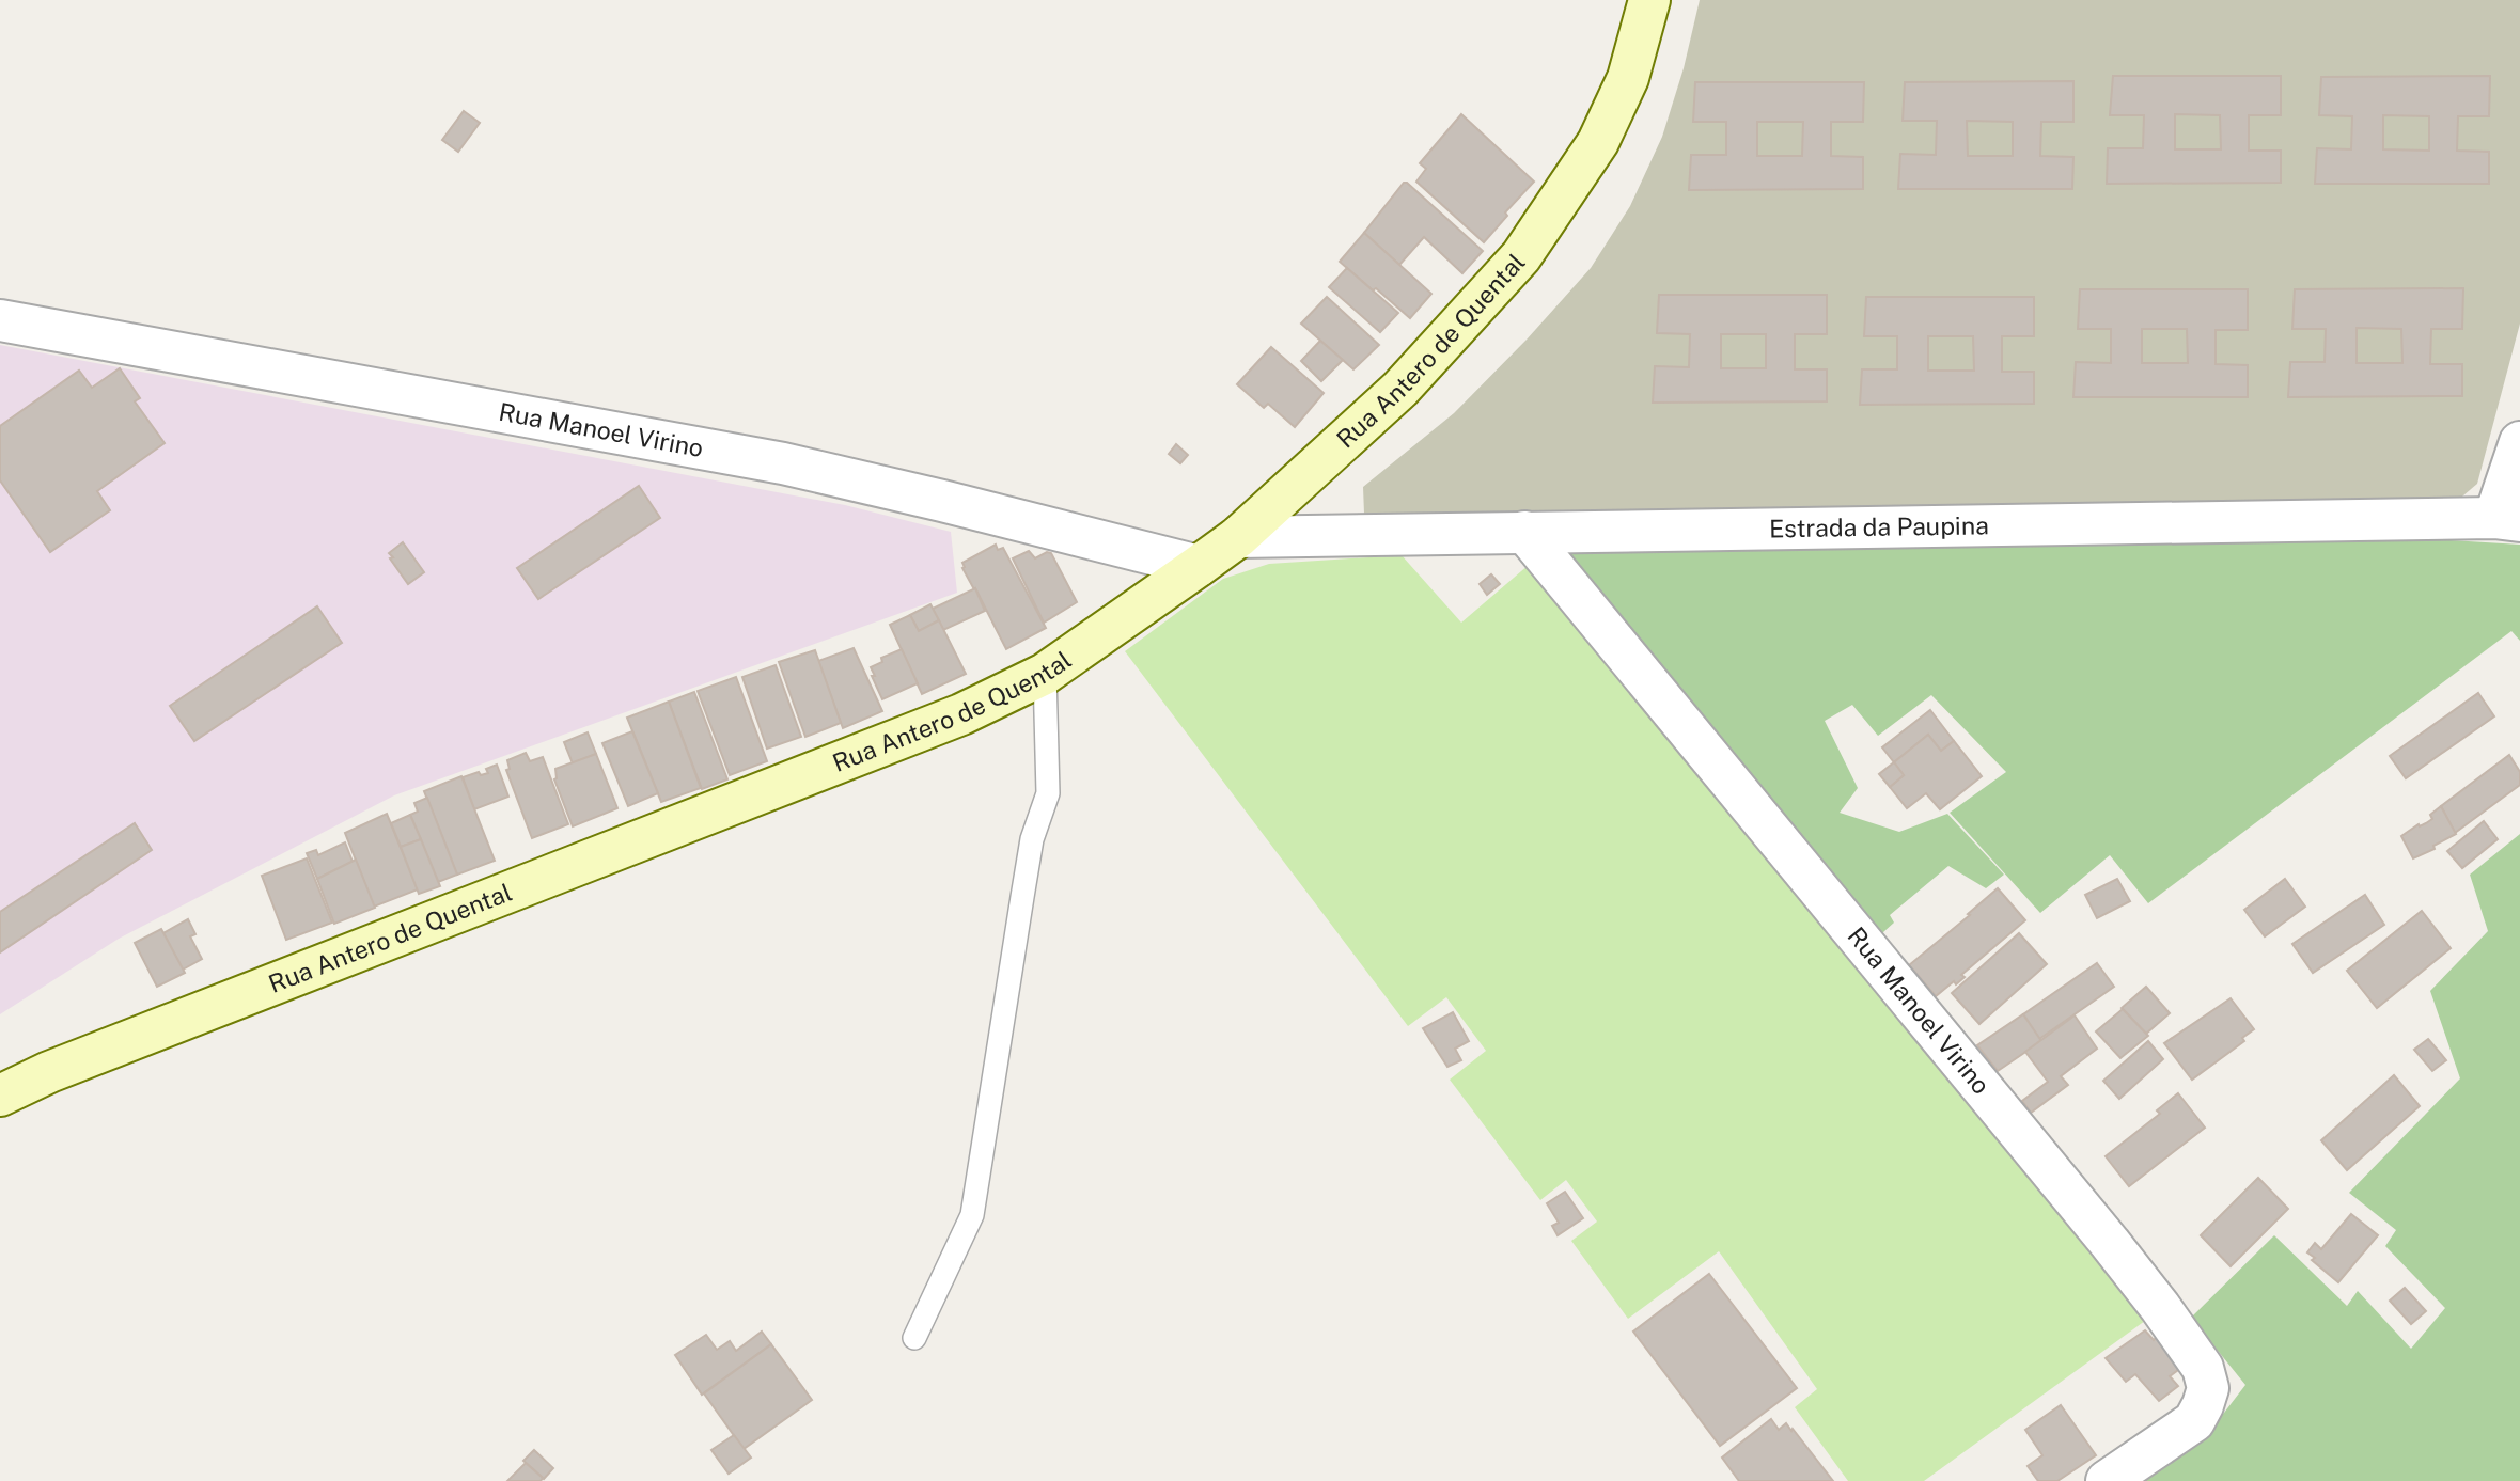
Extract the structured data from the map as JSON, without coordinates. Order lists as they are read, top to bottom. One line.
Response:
{"streets":{"street":["Rua Antero de Quental","Rua Manoel Virino","Estrada da Paupina"]},"crossings":[["Rua Antero de Quental","Rua Manoel Virino"],["Rua Antero de Quental","Estrada da Paupina"],["Rua Manoel Virino","Estrada da Paupina"]]}
